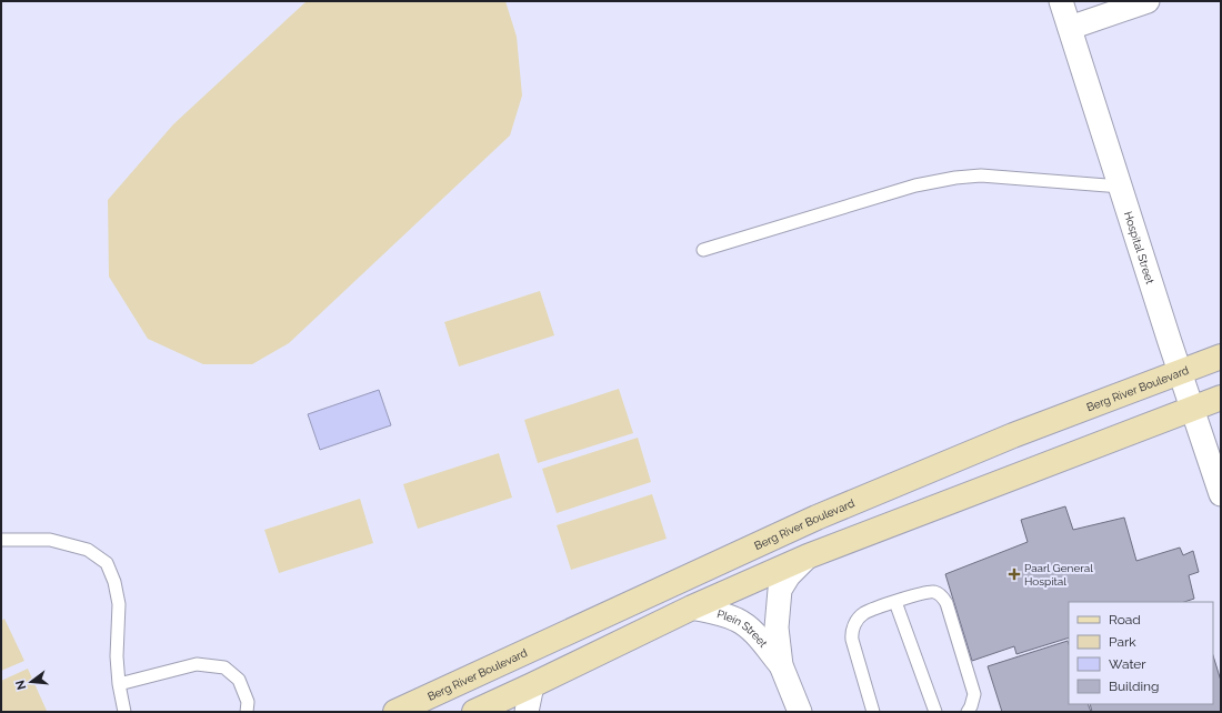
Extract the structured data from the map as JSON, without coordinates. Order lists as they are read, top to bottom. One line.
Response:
{"streets":{"street":["Hospital Street","Berg River Boulevard","Plein Street"]},"crossings":[["Hospital Street","Berg River Boulevard"]],"places":{"health":["Paarl General Hospital"]},"legend":["Road","Park","Water","Building"],"north":"left"}
